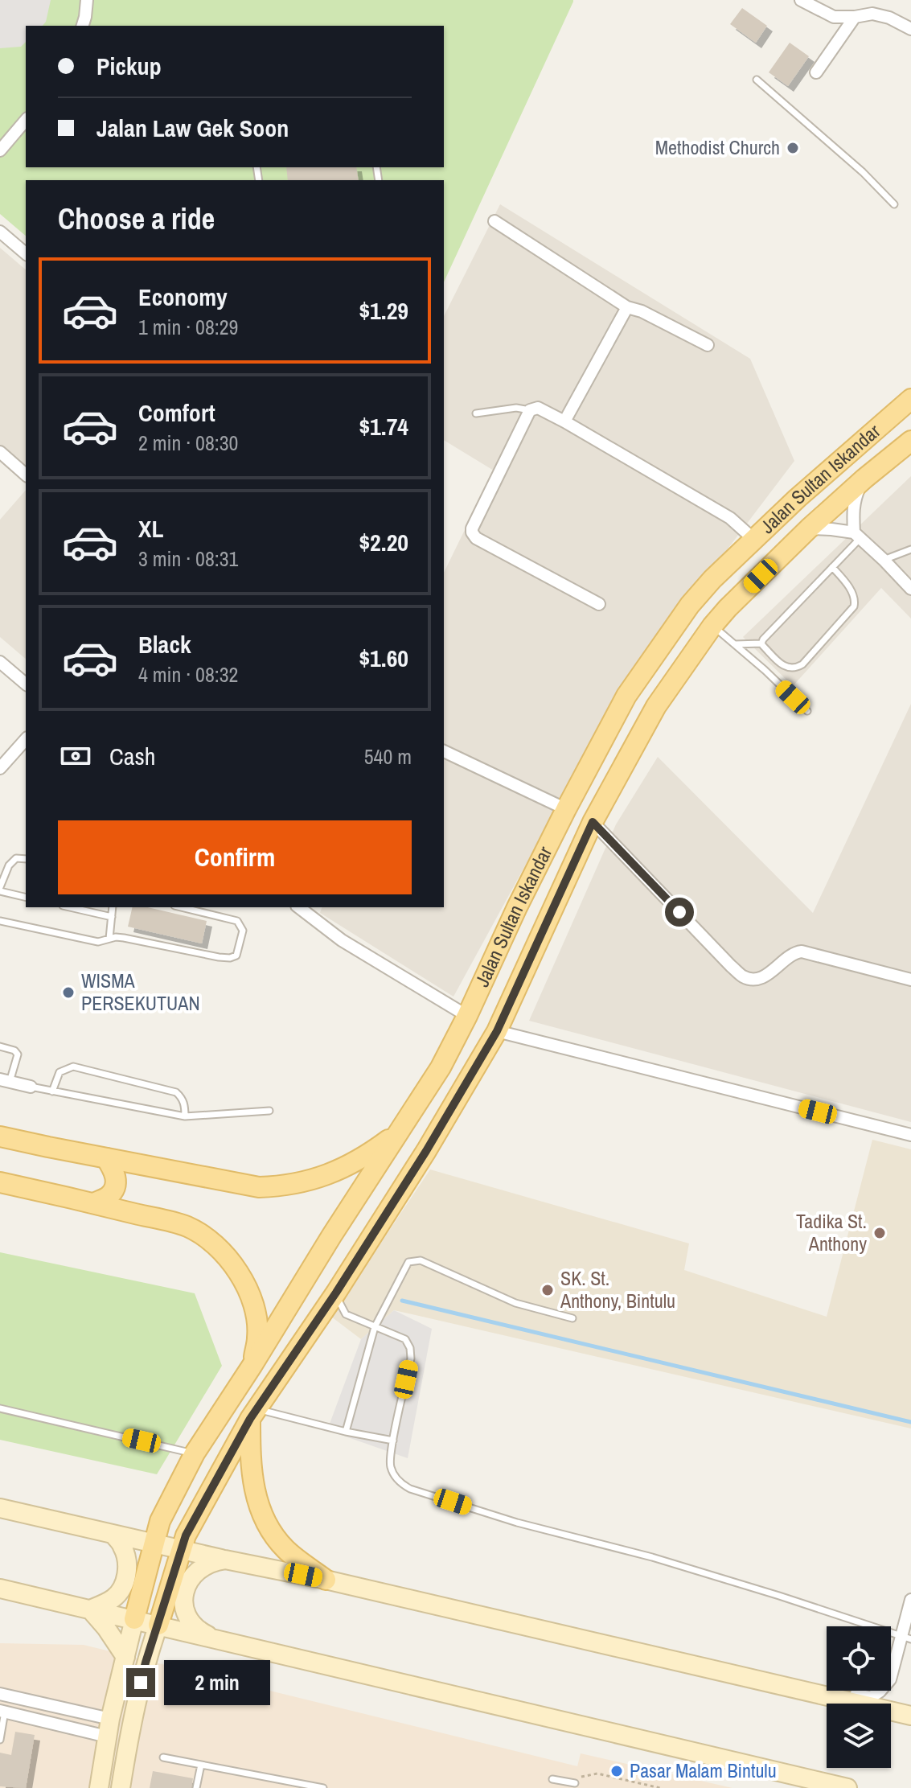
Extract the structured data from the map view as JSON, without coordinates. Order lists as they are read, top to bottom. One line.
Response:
{"streets":{"main road":["Jalan Sultan Iskandar"]},"places":["Methodist Church","WISMA PERSEKUTUAN","Tadika St. Anthony","SK. St. Anthony, Bintulu","Pasar Malam Bintulu"],"page":{"banner":["Pickup","Jalan Law Gek Soon"],"heading":"Choose a ride","list":[{"name":"Economy","note":"1 min · 08:29","value":"$1.29"},{"name":"Comfort","note":"2 min · 08:30","value":"$1.74"},{"name":"XL","note":"3 min · 08:31","value":"$2.20"},{"name":"Black","note":"4 min · 08:32","value":"$1.60"}],"pay":["Cash","540 m"],"buttons":"Confirm","bubble":"2 min"}}
